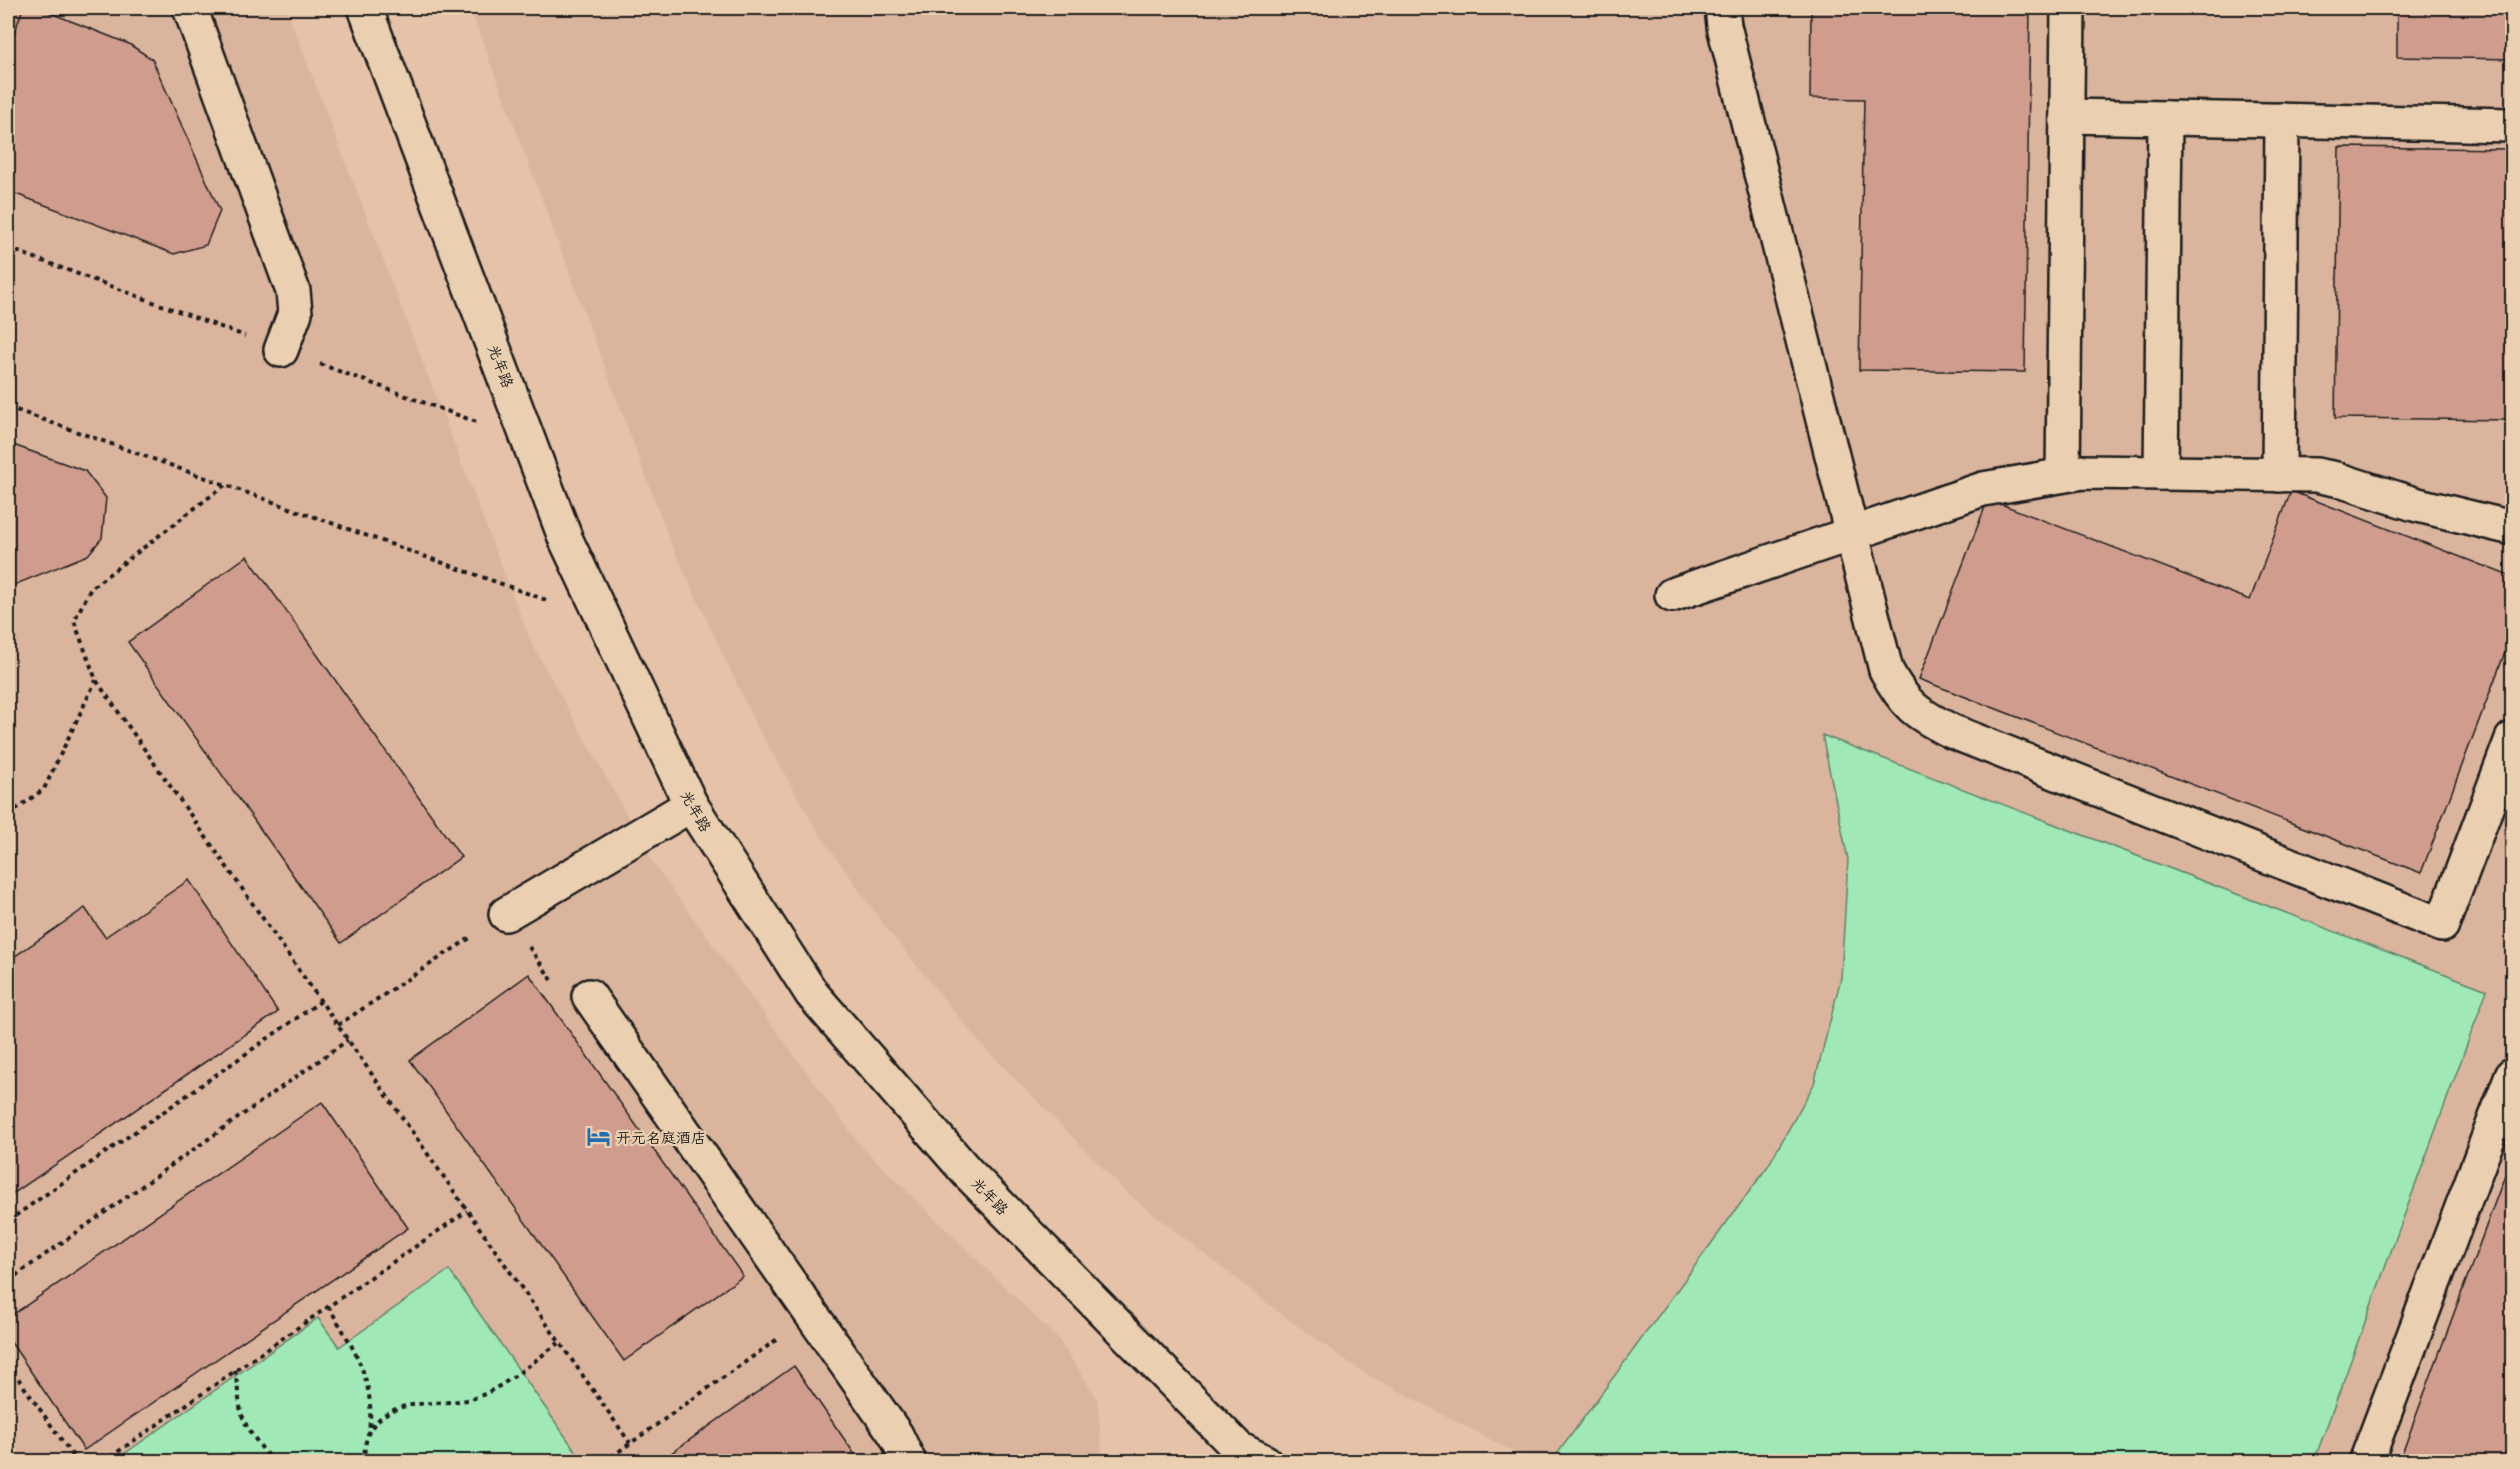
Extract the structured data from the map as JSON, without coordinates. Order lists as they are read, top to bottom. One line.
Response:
{"streets":{"street":["光年路"]},"places":{"hotel":["开元名庭酒店"]}}
